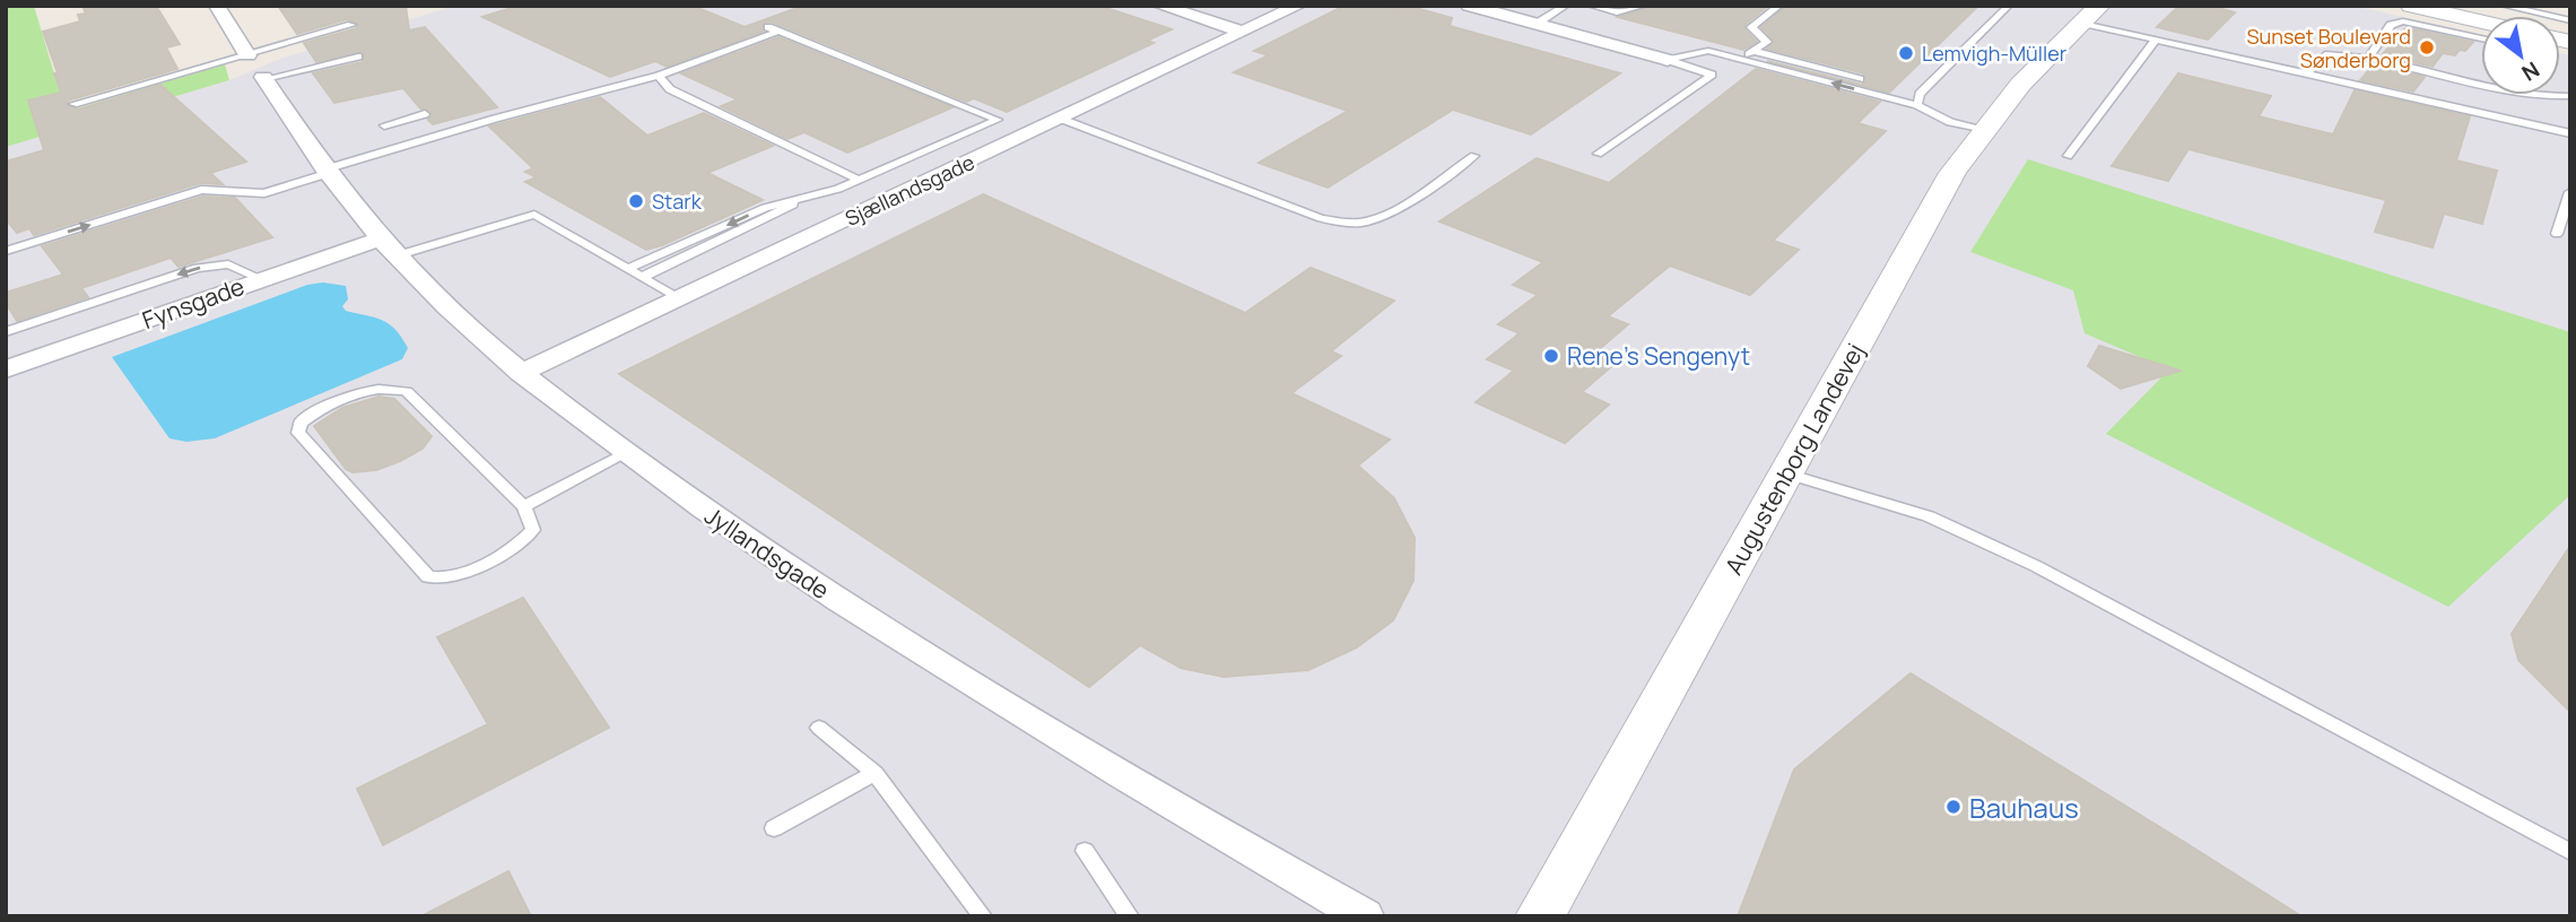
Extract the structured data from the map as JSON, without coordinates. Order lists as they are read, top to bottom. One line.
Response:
{"streets":{"street":["Sjællandsgade","Fynsgade","Augustenborg Landevej","Jyllandsgade"]},"crossings":[["Sjællandsgade","Jyllandsgade"],["Fynsgade","Jyllandsgade"]],"places":["Sunset Boulevard Sønderborg","Lemvigh-Müller","Stark","Rene's Sengenyt","Bauhaus"],"north":"bottom right"}
